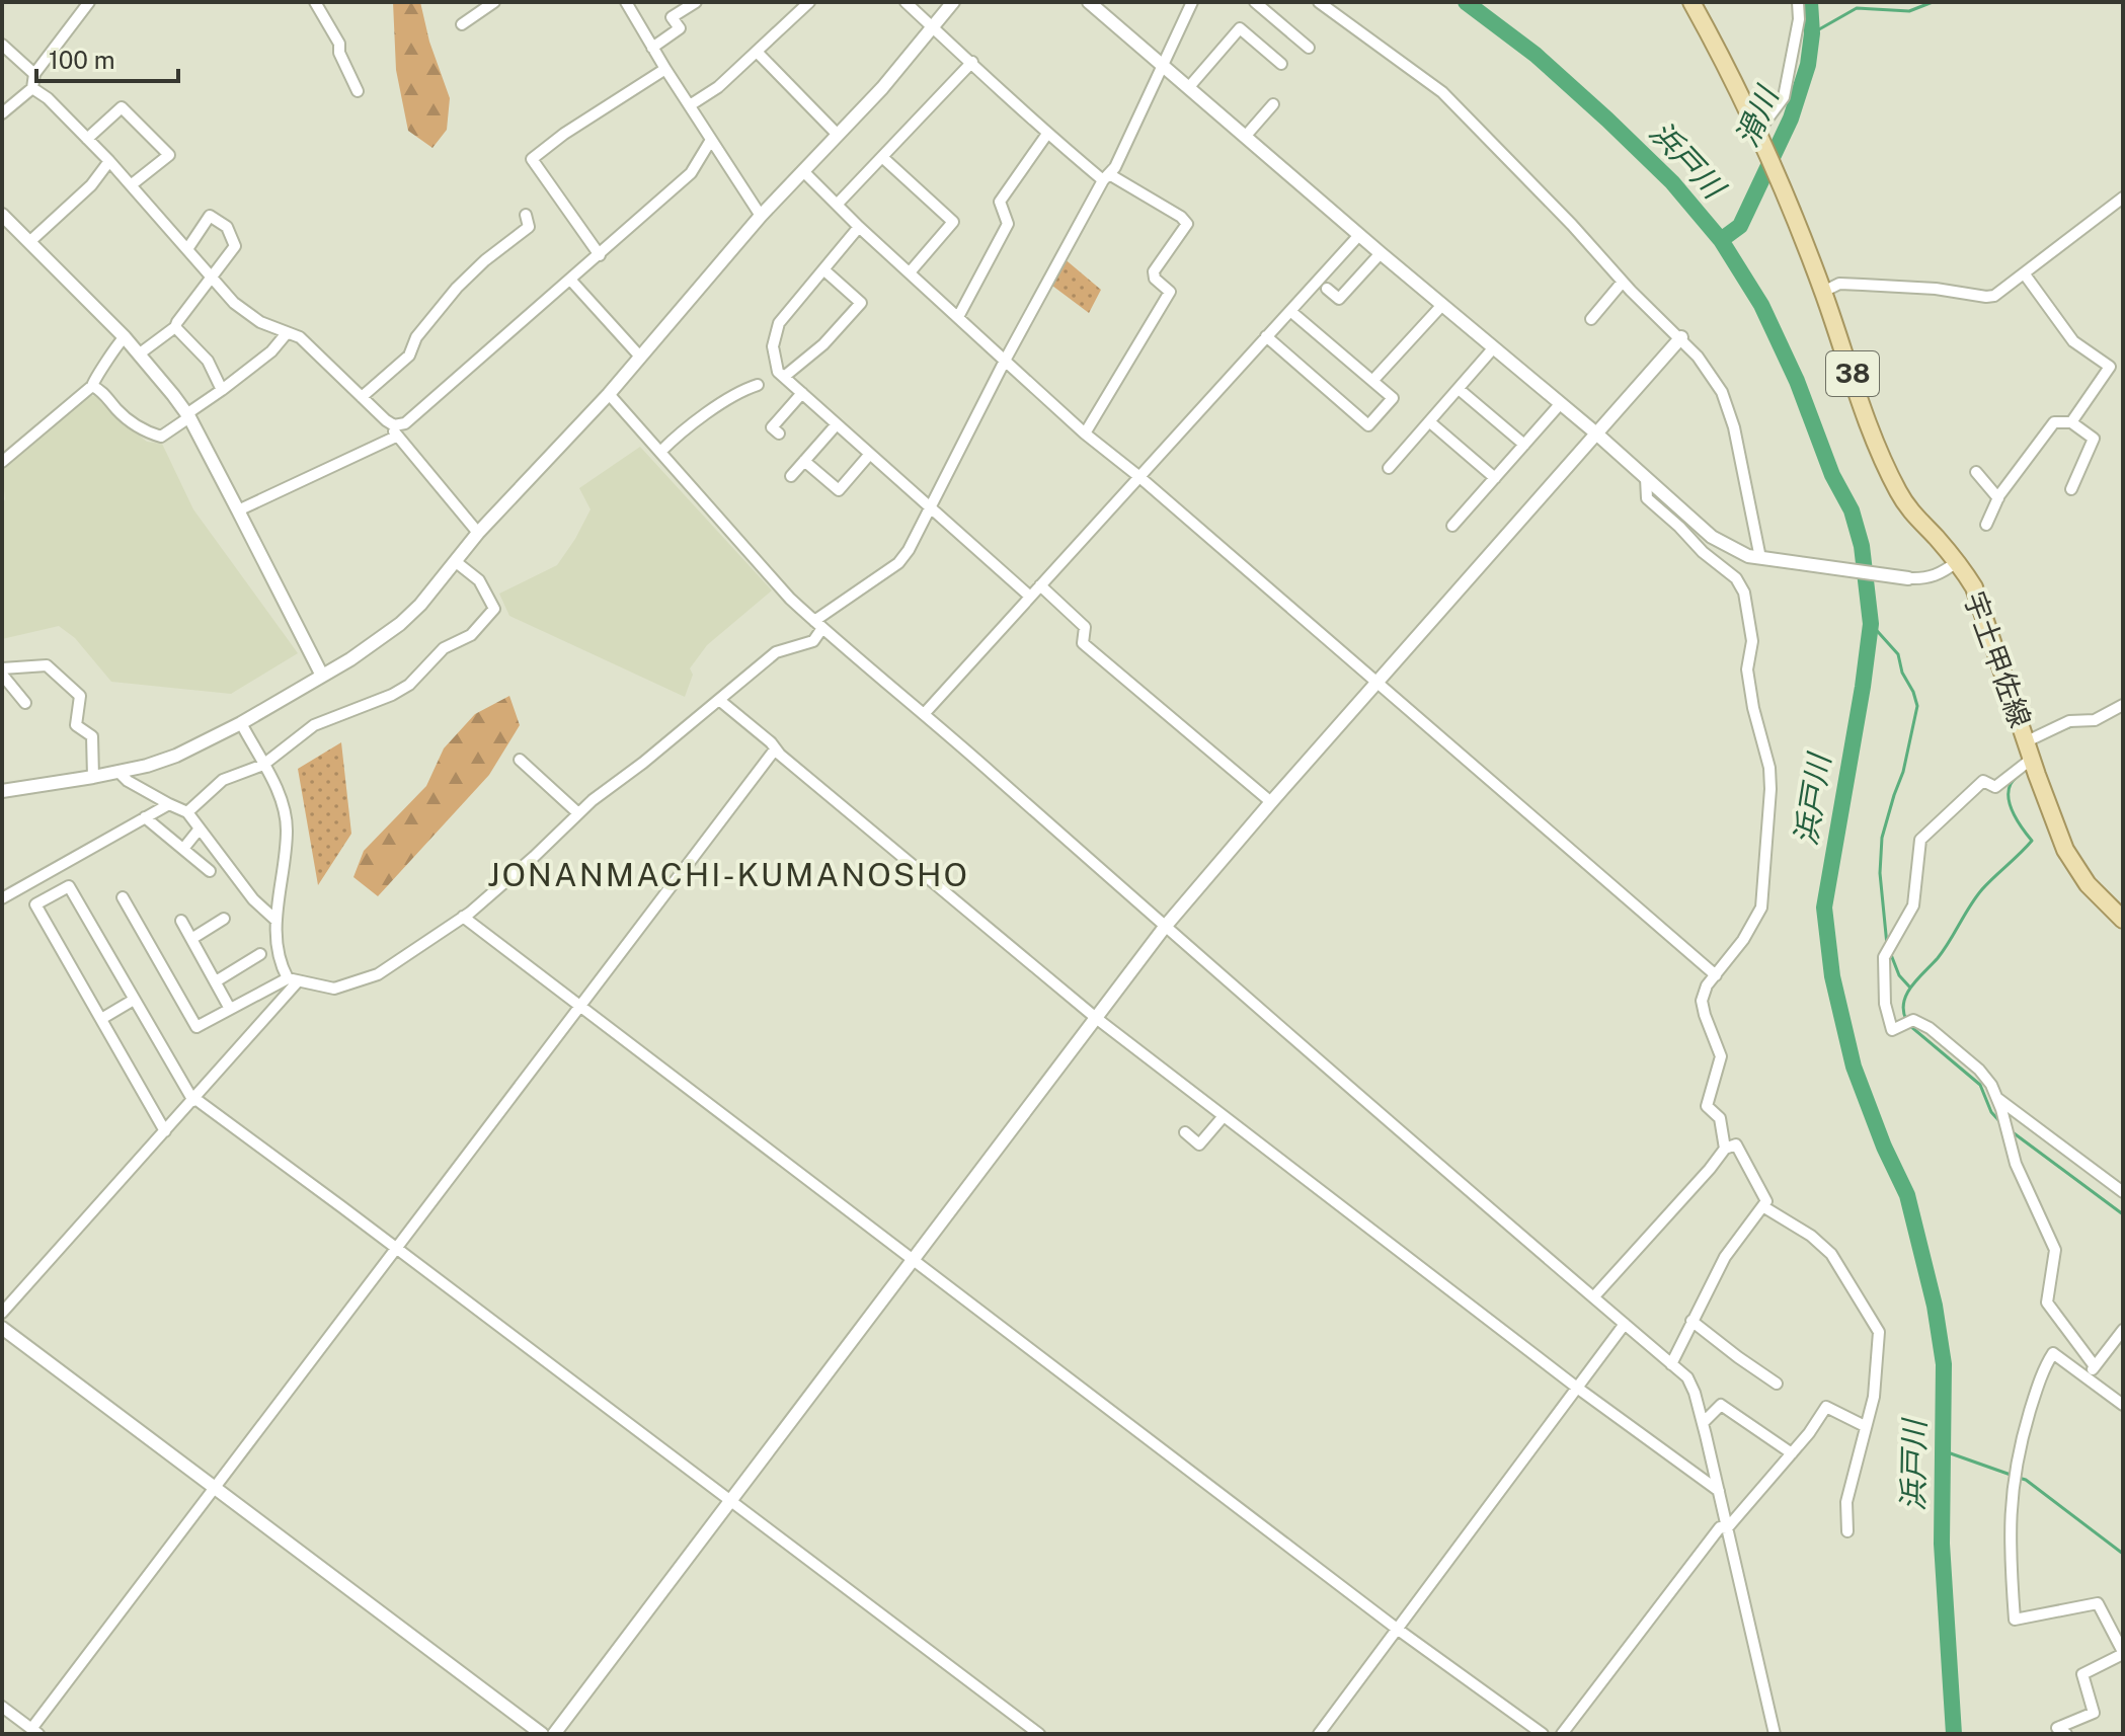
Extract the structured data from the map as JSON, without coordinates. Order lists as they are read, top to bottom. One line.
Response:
{"streets":{"main road":["38","宇土甲佐線"]},"districts":["JONANMACHI-KUMANOSHO"],"water":["滑川","浜戸川"],"scale_bar":"100 m"}
